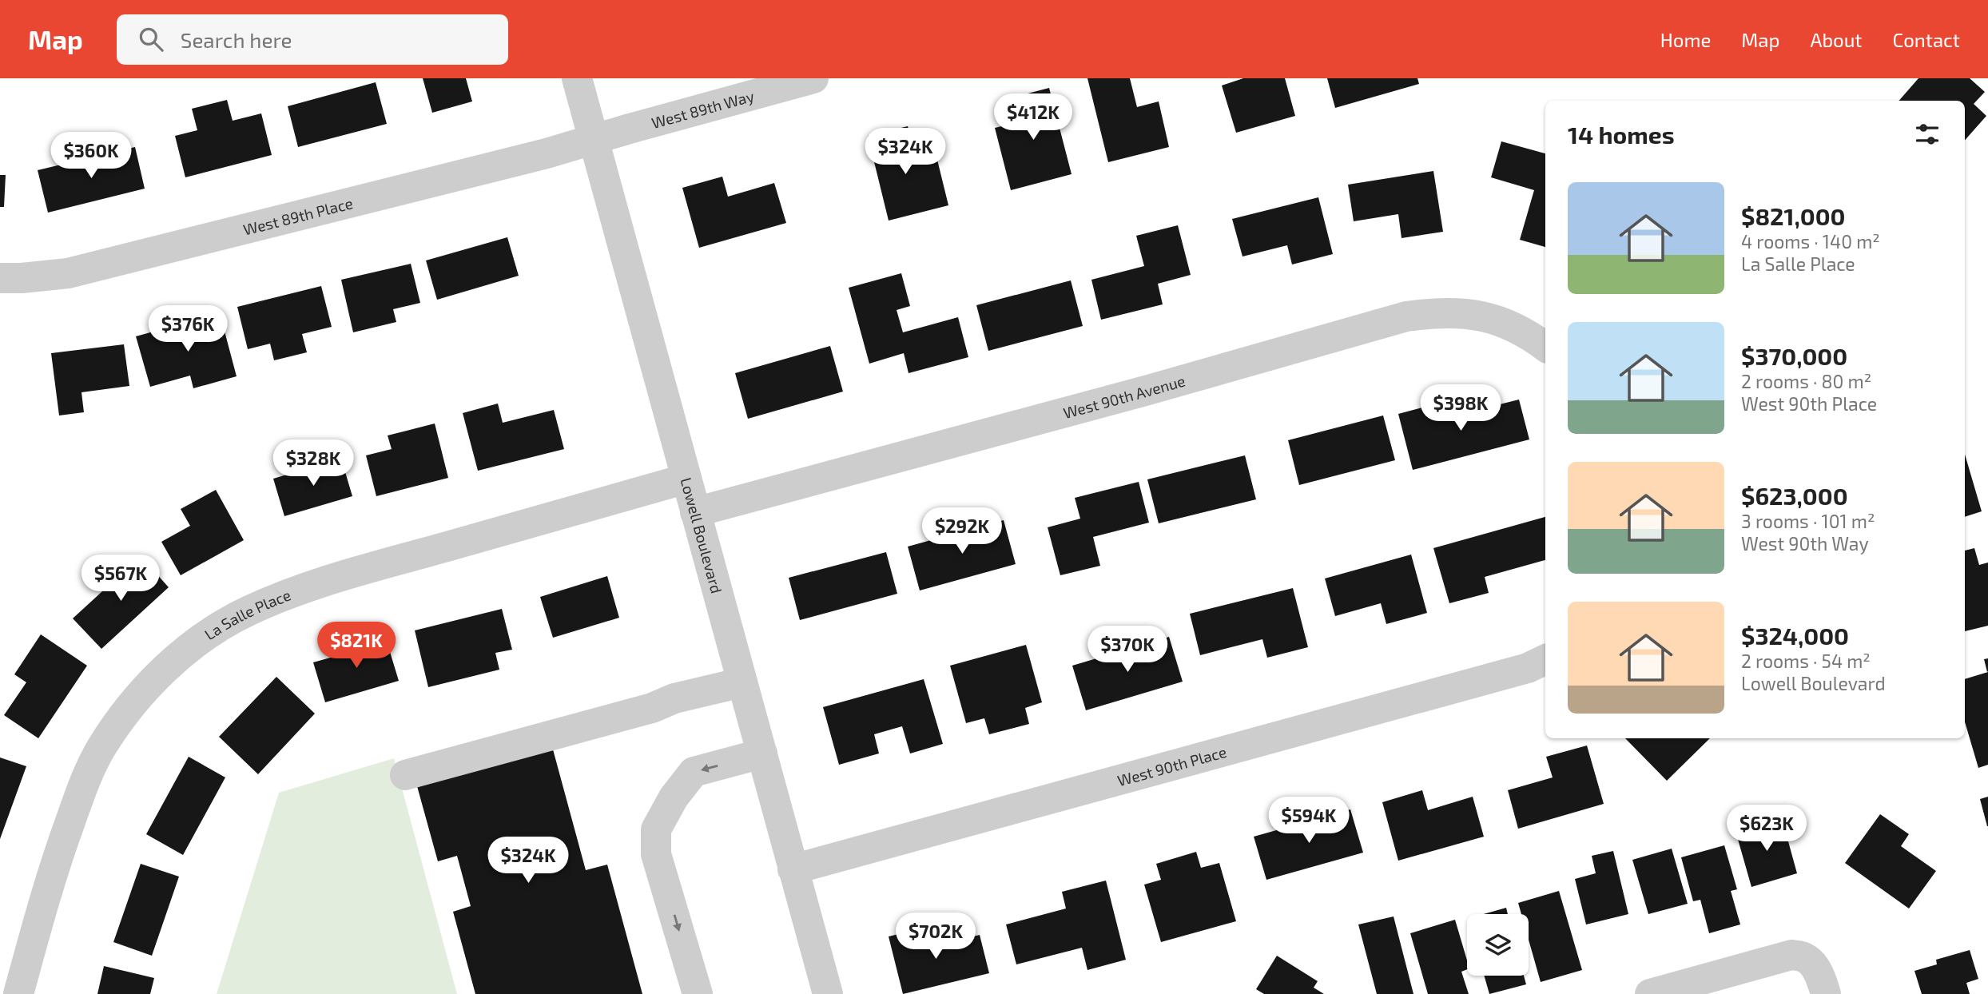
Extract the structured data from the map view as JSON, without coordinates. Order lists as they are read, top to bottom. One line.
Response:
{"streets":{"street":["West 89th Way","West 89th Place","West 90th Avenue","Lowell Boulevard","La Salle Place","West 90th Place"]},"crossings":[["West 89th Way","West 89th Place"],["West 89th Way","Lowell Boulevard"],["West 89th Place","Lowell Boulevard"],["West 90th Avenue","Lowell Boulevard"],["Lowell Boulevard","La Salle Place"],["Lowell Boulevard","West 90th Place"]],"page":{"header":"Map","search":"Search here","nav":["Home","Map","About","Contact"],"price":["$412K","$324K","$360K","$376K","$398K","$328K","$292K","$567K","$821K","$370K","$594K","$623K","$324K","$702K"],"heading":"14 homes","list":[{"name":"$821,000","note":"4 rooms · 140 m² · La Salle Place"},{"name":"$370,000","note":"2 rooms · 80 m² · West 90th Place"},{"name":"$623,000","note":"3 rooms · 101 m² · West 90th Way"},{"name":"$324,000","note":"2 rooms · 54 m² · Lowell Boulevard"}]}}
